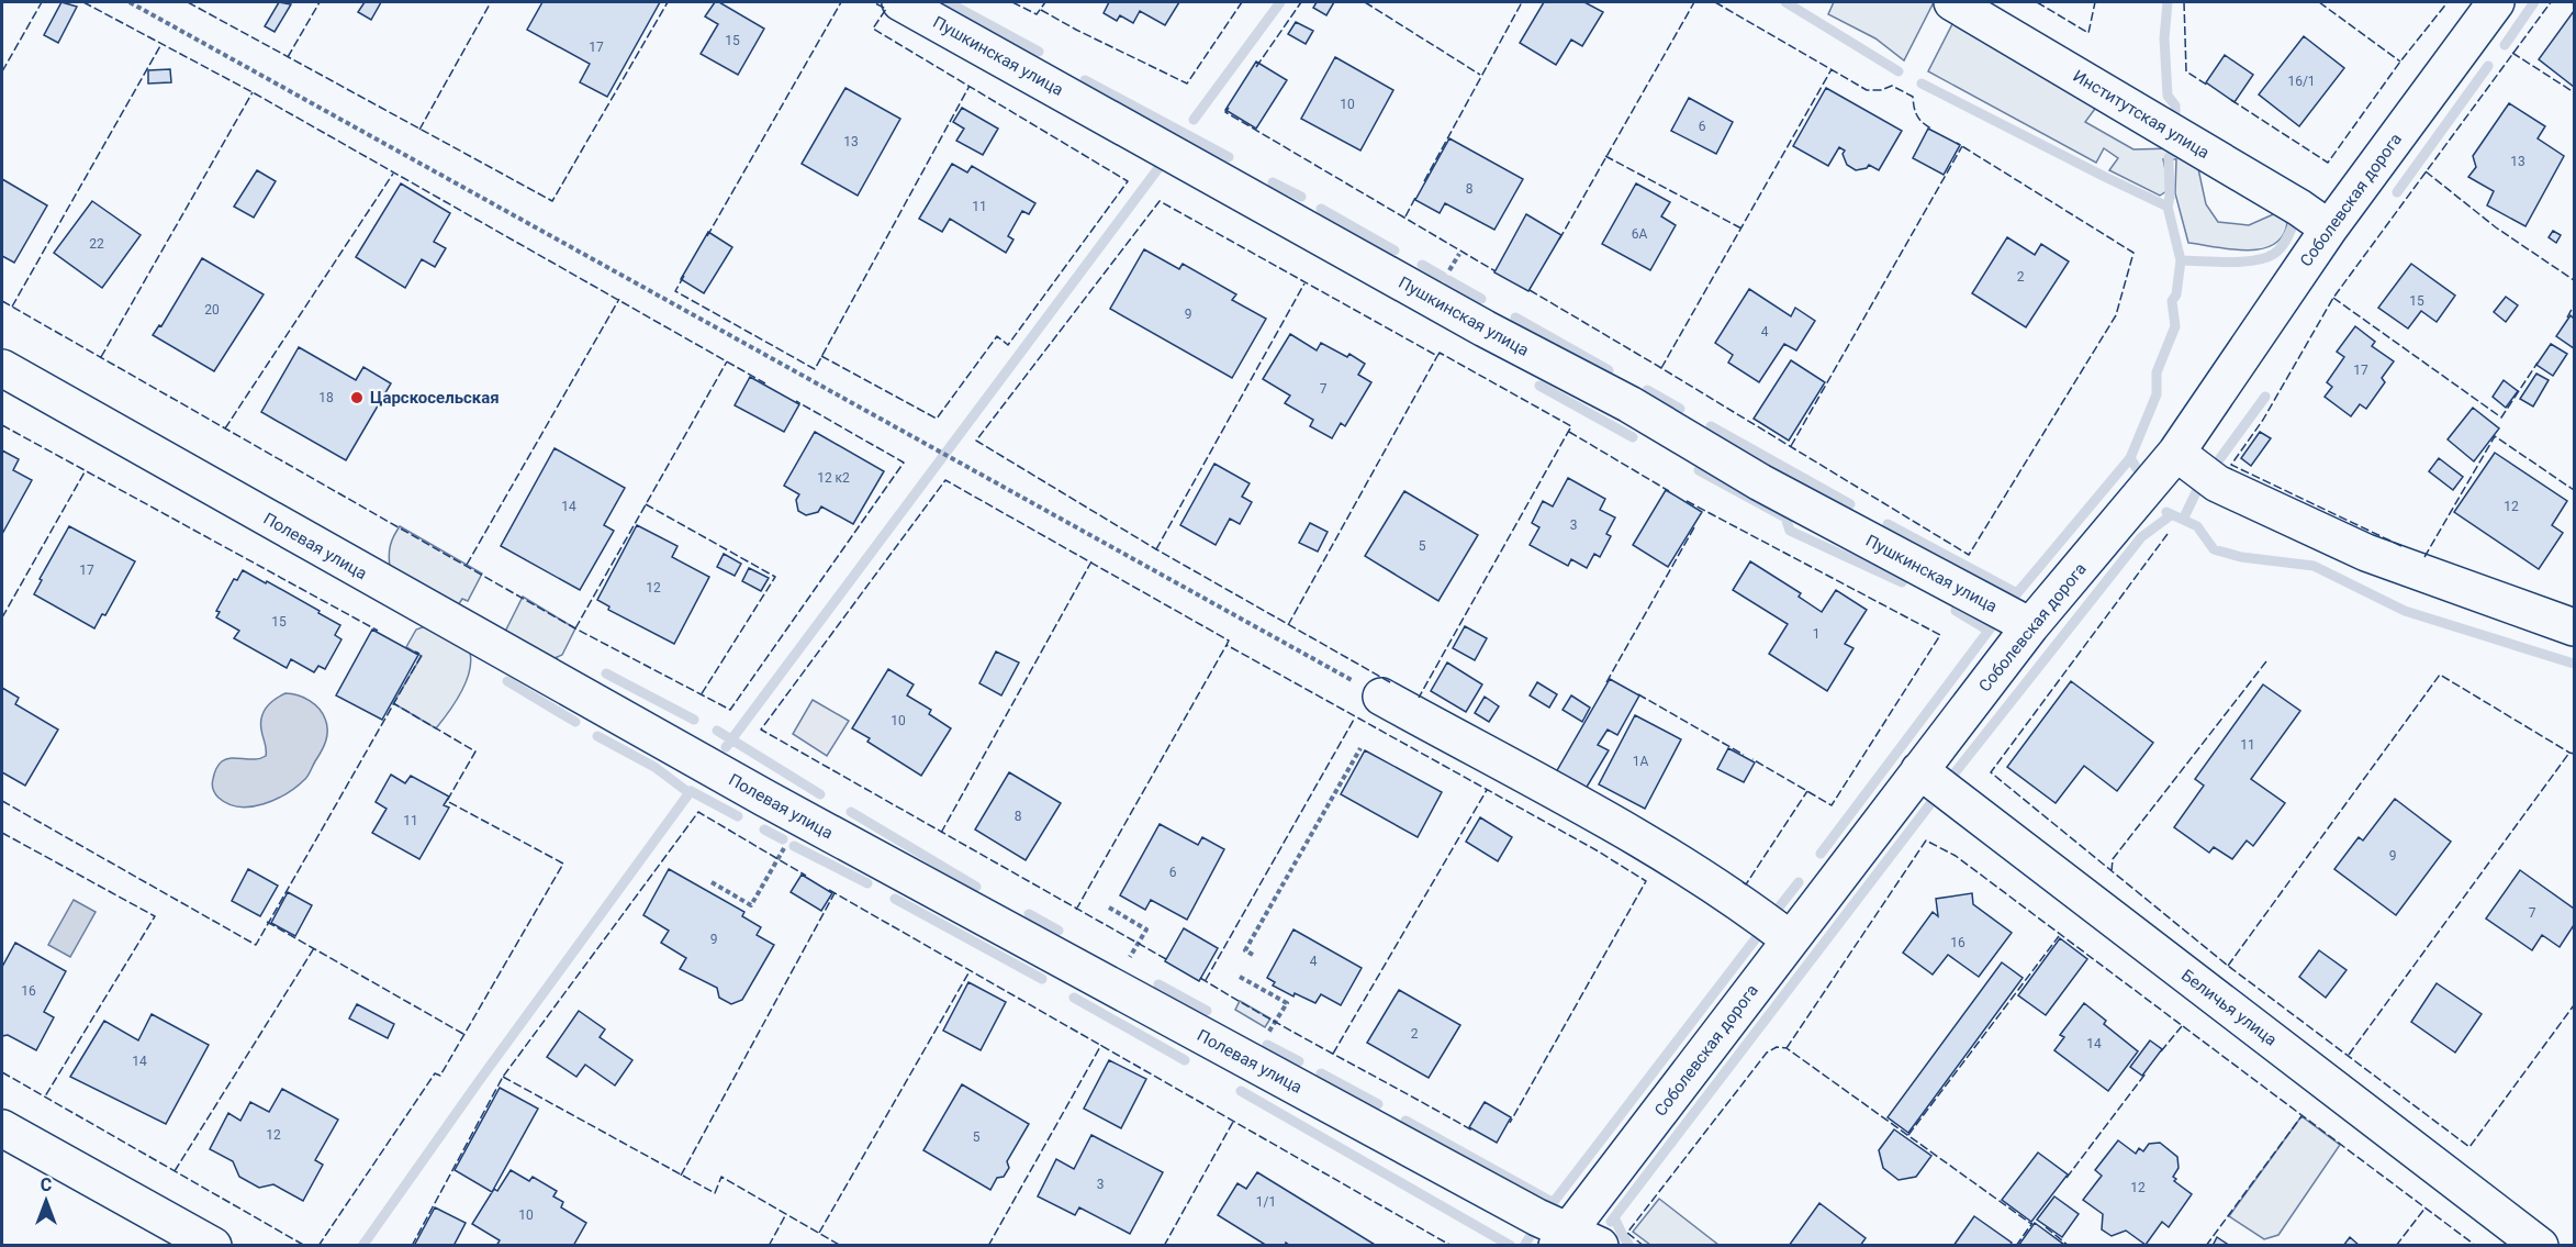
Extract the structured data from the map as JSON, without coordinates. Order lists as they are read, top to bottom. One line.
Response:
{"streets":{"street":["Пушкинская улица","Институтская улица","Соболевская дорога","Полевая улица","Беличья улица"]},"crossings":[["Пушкинская улица","Соболевская дорога"],["Институтская улица","Соболевская дорога"],["Соболевская дорога","Полевая улица"],["Соболевская дорога","Беличья улица"]],"places":["Царскосельская"],"house_numbers":["15","17","16/1","10","6","13","13","8","11","6А","22","2","15","20","9","4","17","7","18","12 к2","14","12","3","5","17","12","15","1","10","11","1А","8","11","9","6","7","9","16","4","16","2","14","14","12","5","3","12","1/1","10"],"north":"top"}
